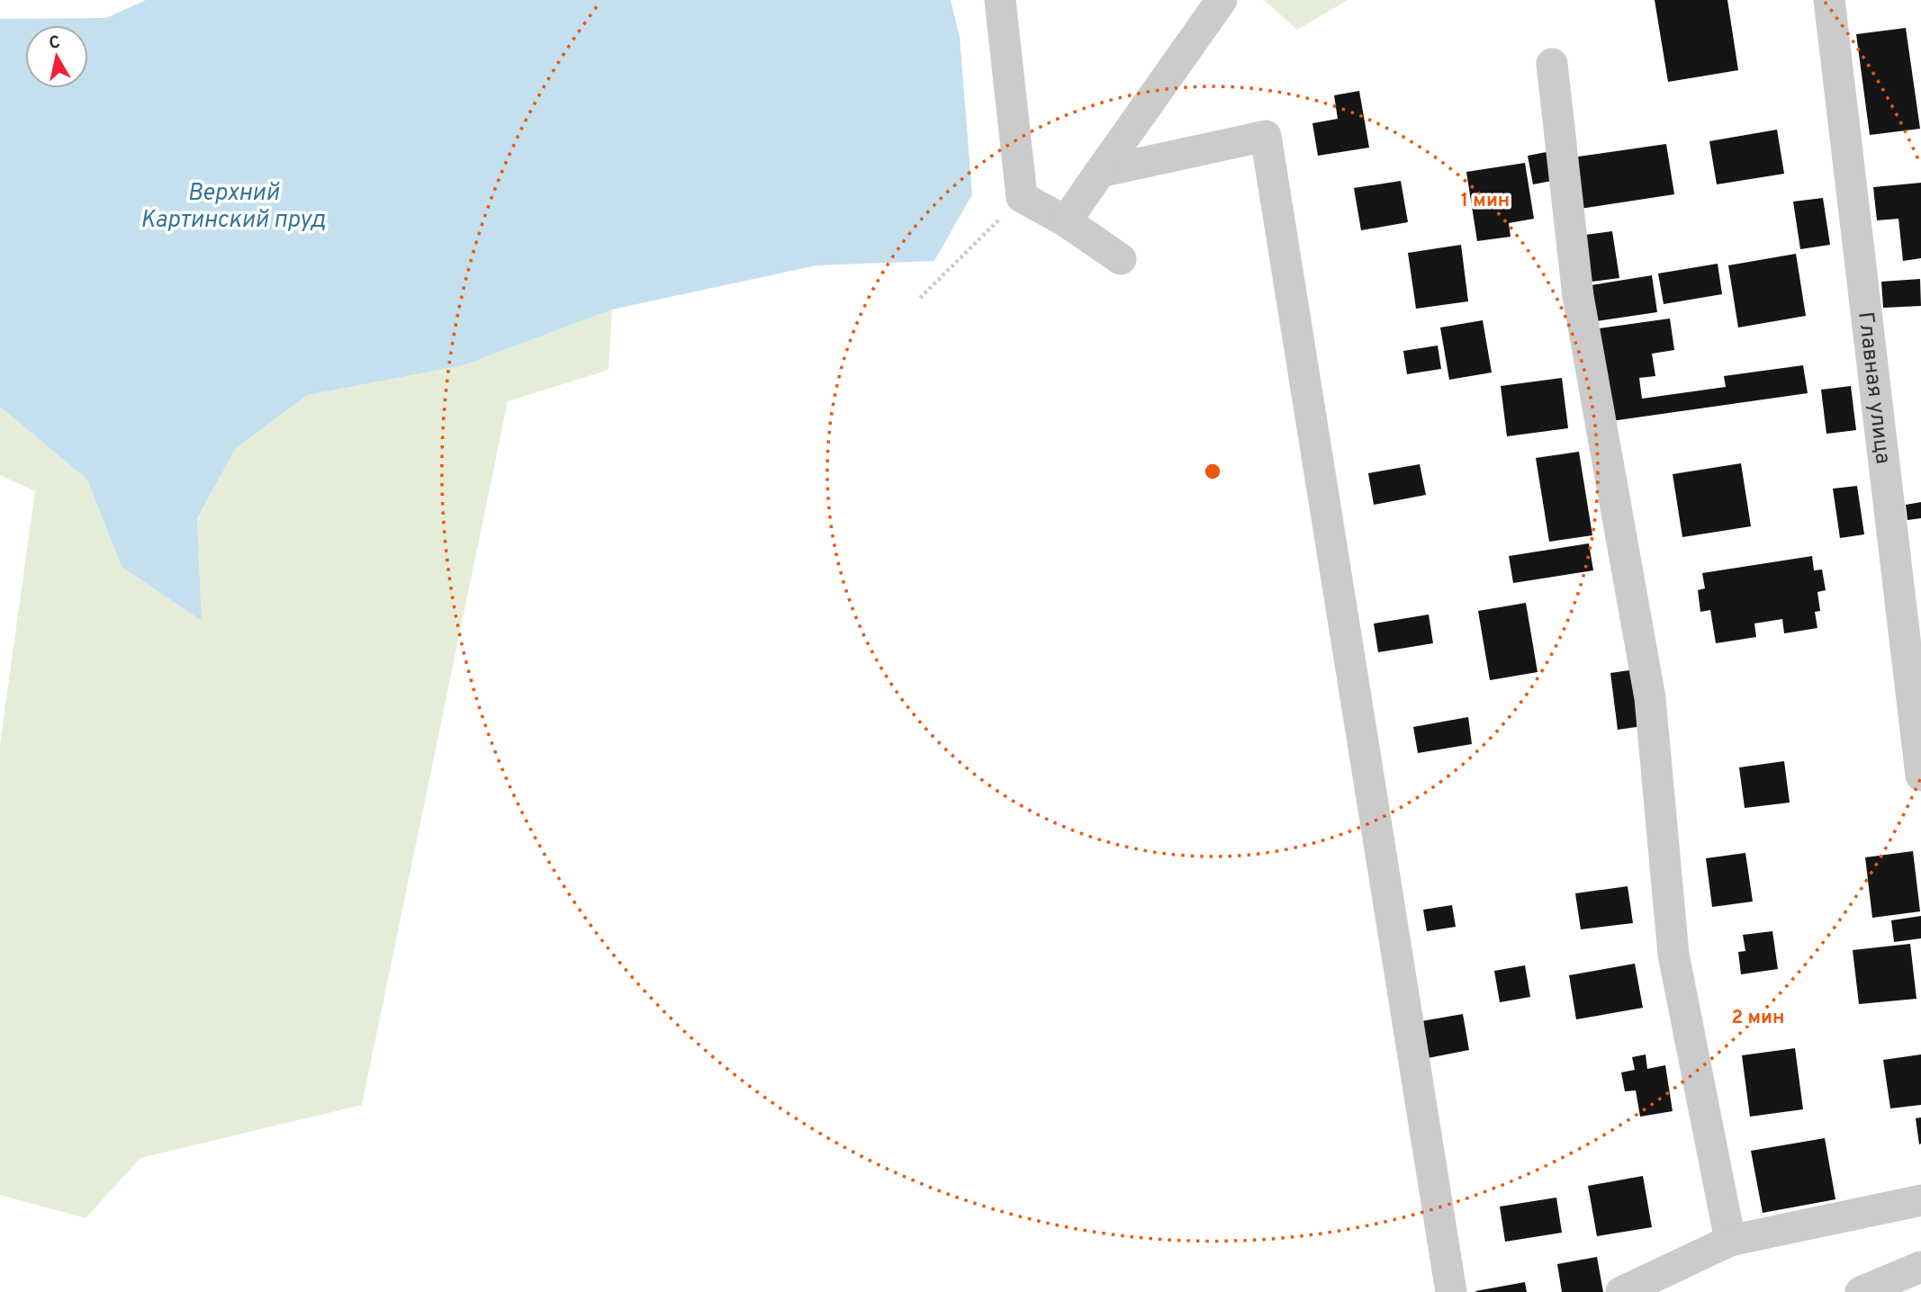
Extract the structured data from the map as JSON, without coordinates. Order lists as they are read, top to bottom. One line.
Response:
{"streets":{"street":["Главная улица"]},"water":["Верхний Картинский пруд"],"north":"top","rings":["1 мин","2 мин"]}
